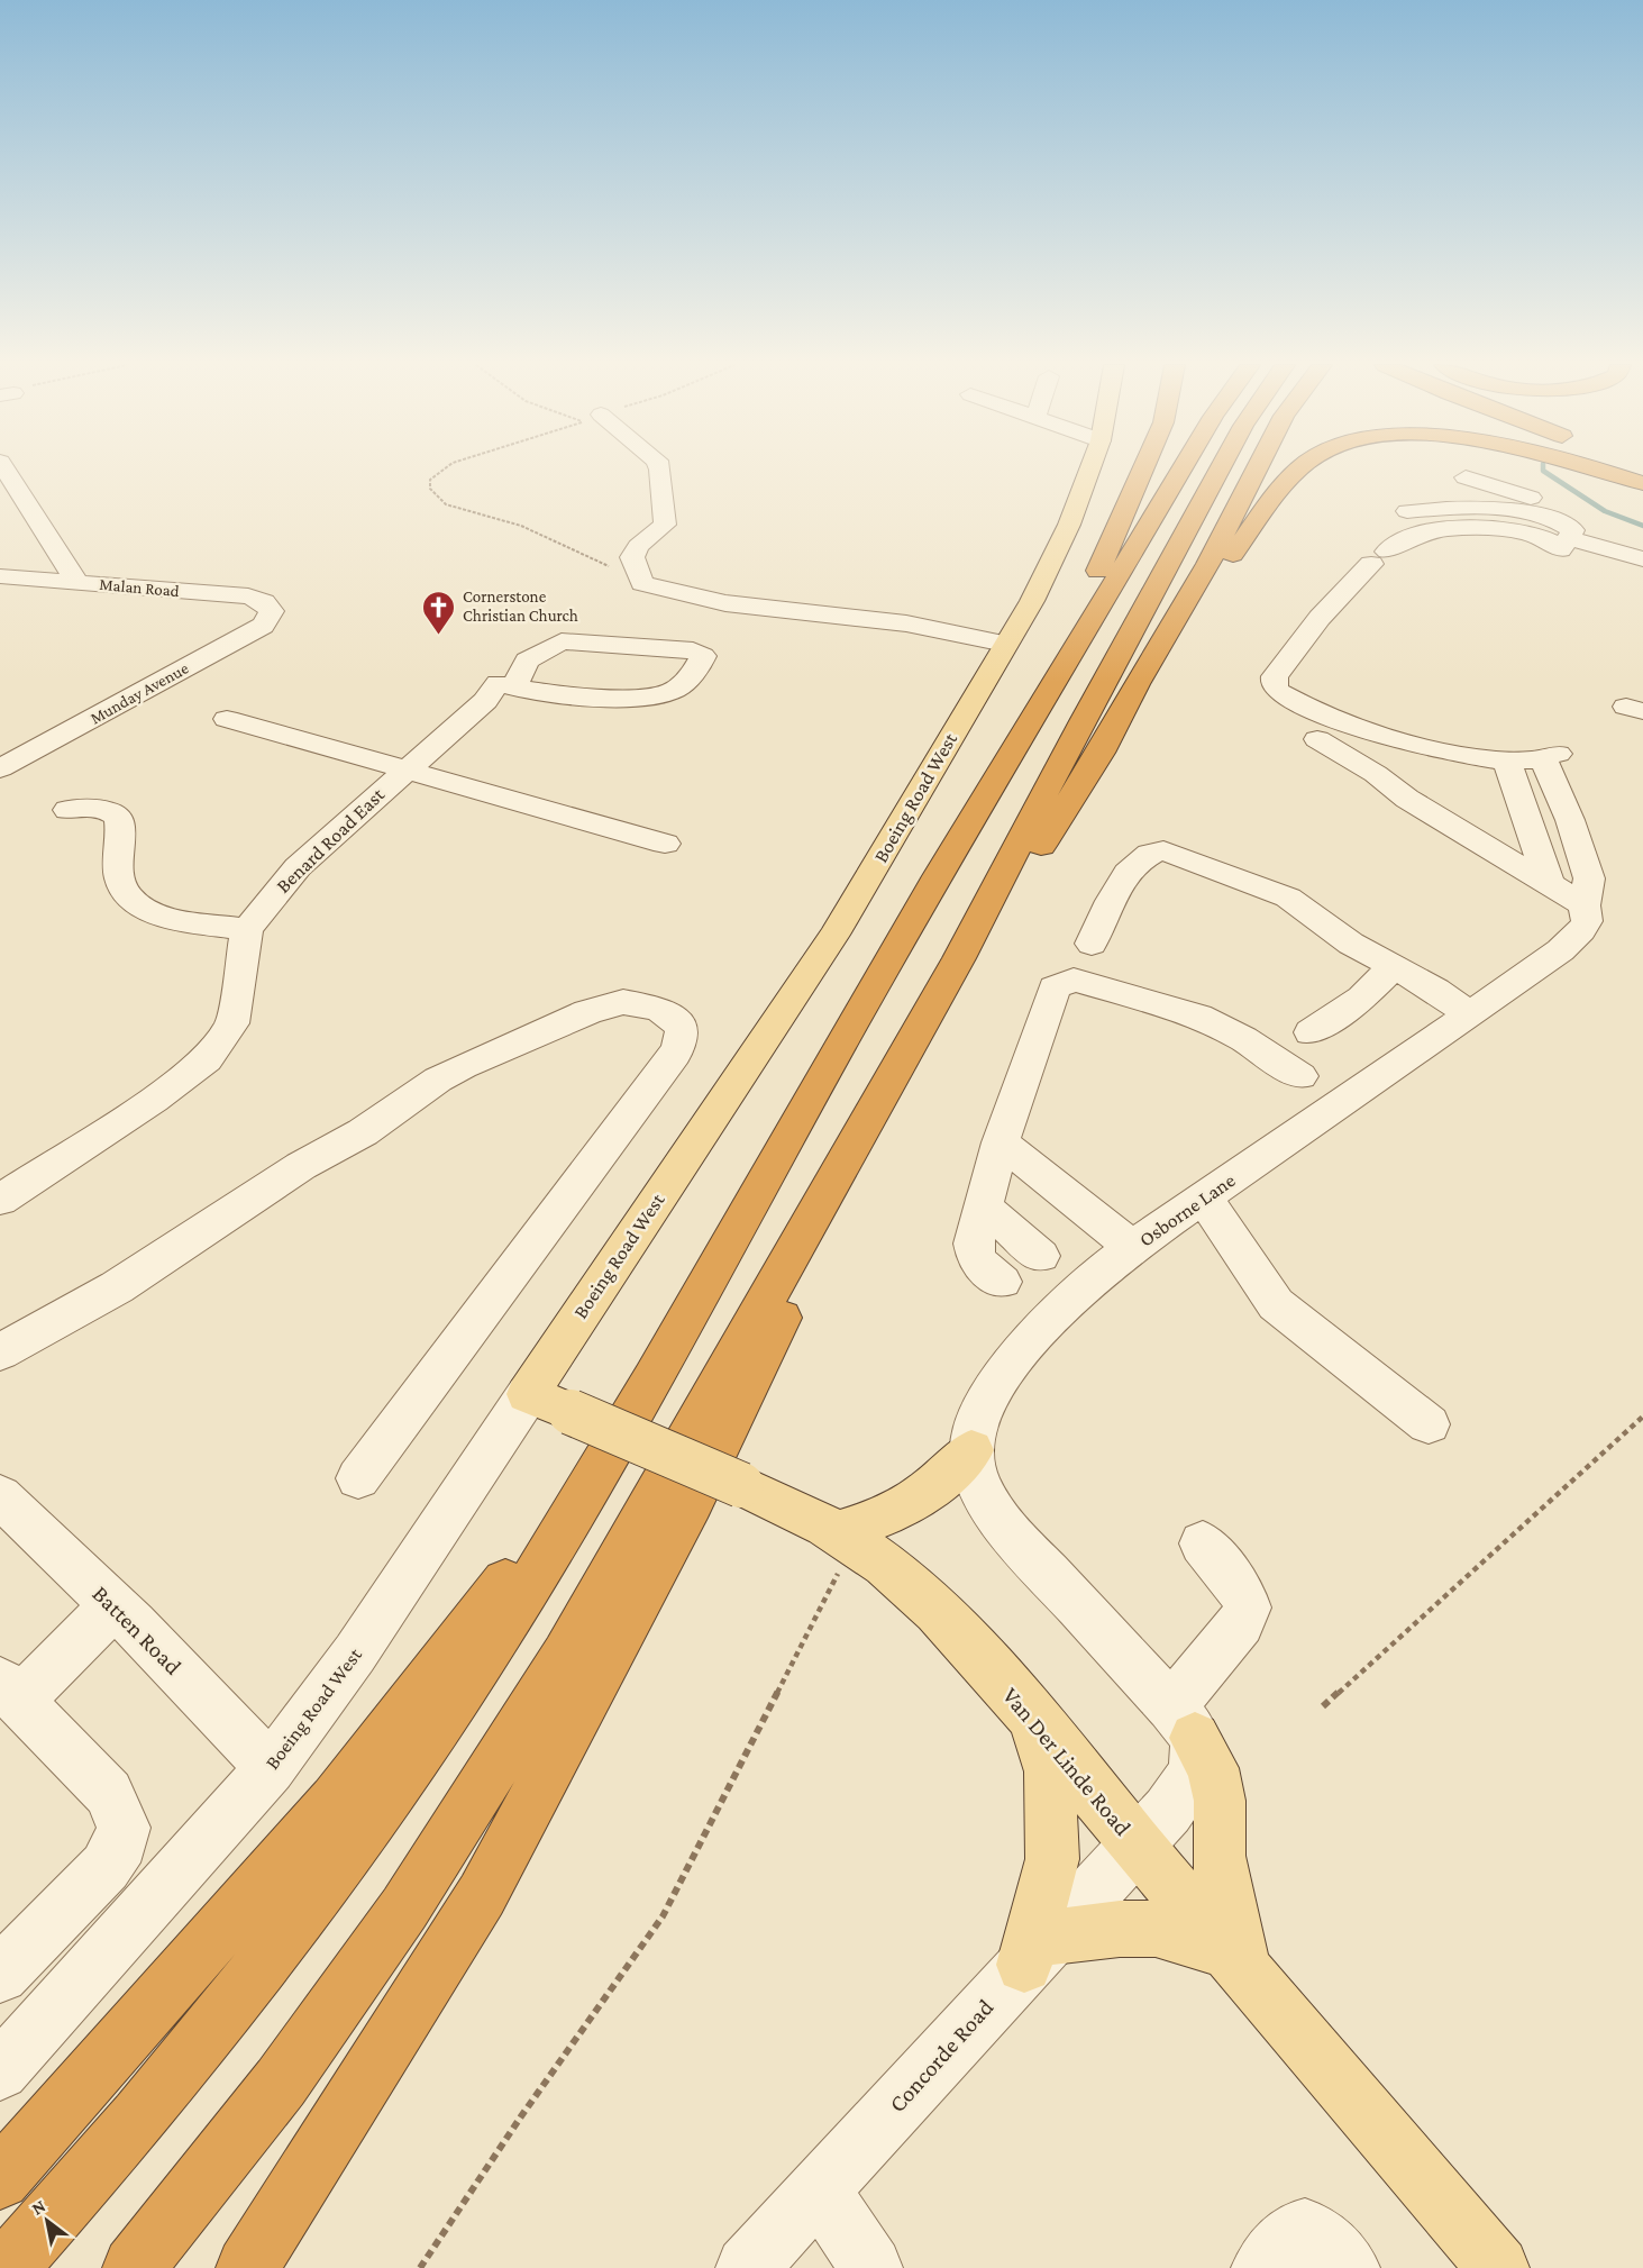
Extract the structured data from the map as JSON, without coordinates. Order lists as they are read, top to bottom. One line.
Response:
{"streets":{"main road":["Boeing Road West","Van Der Linde Road"],"street":["Malan Road","Munday Avenue","Benard Road East","Osborne Lane","Batten Road","Concorde Road"]},"crossings":[["Malan Road","Munday Avenue"],["Boeing Road West","Batten Road"],["Boeing Road West","Van Der Linde Road"],["Van Der Linde Road","Concorde Road"]],"places":{"church":["Cornerstone Christian Church"]},"north":"top left"}
